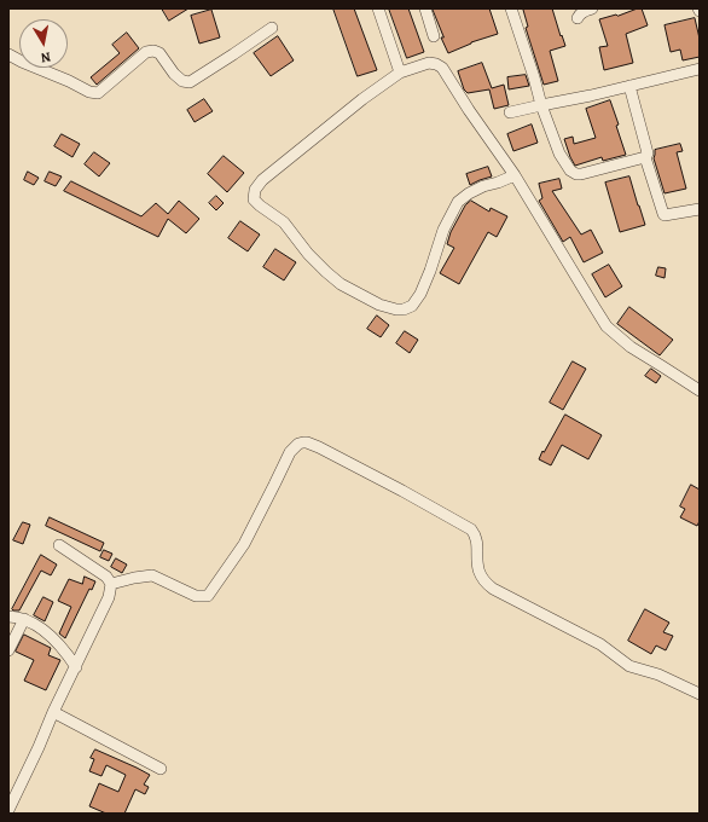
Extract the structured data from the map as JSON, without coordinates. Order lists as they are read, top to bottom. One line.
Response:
{"north":"bottom"}
